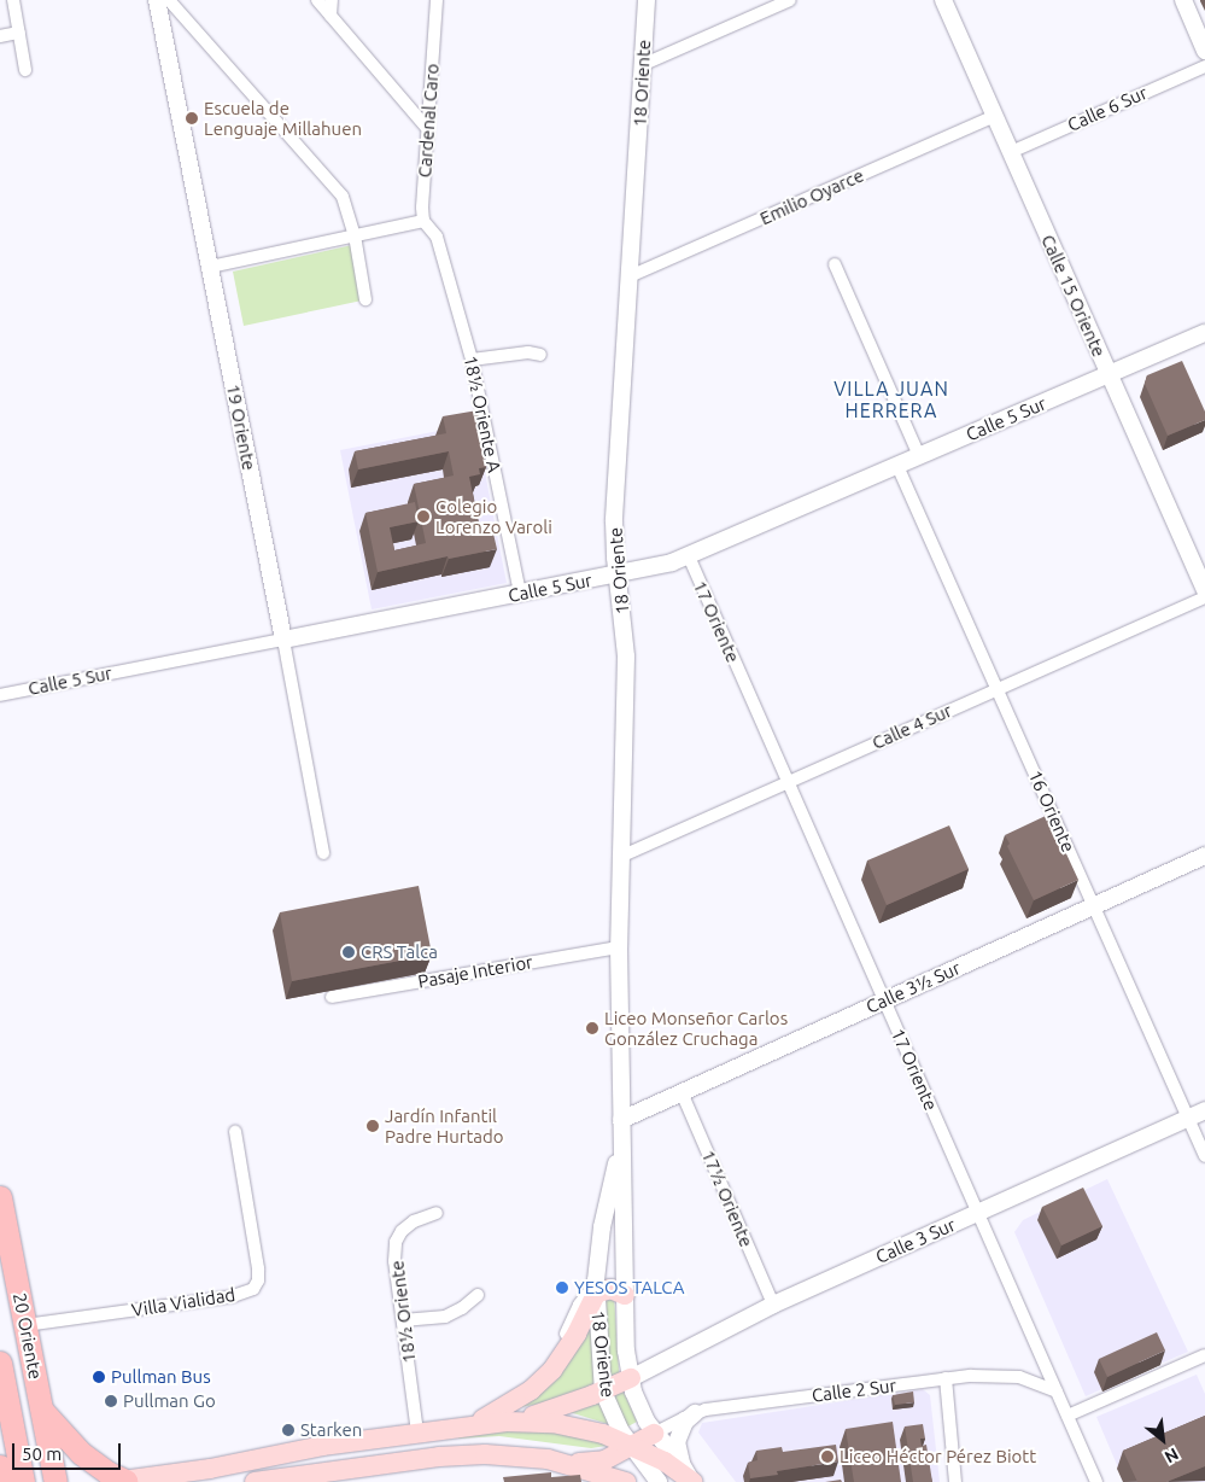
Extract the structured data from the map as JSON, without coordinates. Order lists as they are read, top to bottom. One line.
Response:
{"streets":{"highway":["20 Oriente"],"street":["18 Oriente","Calle 6 Sur","Cardenal Caro","Emilio Oyarce","Calle 15 Oriente","18½ Oriente A","Calle 5 Sur","19 Oriente","17 Oriente","Calle 4 Sur","16 Oriente","Pasaje Interior","Calle 3½ Sur","17½ Oriente","Calle 3 Sur","Villa Vialidad","18½ Oriente","Calle 2 Sur"]},"crossings":[["18 Oriente","Emilio Oyarce"],["18 Oriente","Calle 5 Sur"],["18 Oriente","Calle 4 Sur"],["18 Oriente","Pasaje Interior"],["18 Oriente","Calle 3½ Sur"],["18 Oriente","Calle 3 Sur"],["18 Oriente","Calle 2 Sur"],["Calle 6 Sur","Calle 15 Oriente"],["Cardenal Caro","18½ Oriente A"],["Emilio Oyarce","Calle 15 Oriente"],["Calle 15 Oriente","Calle 5 Sur"],["18½ Oriente A","Calle 5 Sur"],["Calle 5 Sur","19 Oriente"],["Calle 5 Sur","17 Oriente"],["Calle 5 Sur","16 Oriente"],["17 Oriente","Calle 4 Sur"],["17 Oriente","Calle 3½ Sur"],["17 Oriente","Calle 3 Sur"],["17 Oriente","Calle 2 Sur"],["Calle 4 Sur","16 Oriente"],["16 Oriente","Calle 3½ Sur"],["16 Oriente","Calle 3 Sur"],["Calle 3½ Sur","17½ Oriente"],["17½ Oriente","Calle 3 Sur"],["Villa Vialidad","20 Oriente"]],"districts":["VILLA JUAN HERRERA"],"places":["Escuela de Lenguaje Millahuen","Colegio Lorenzo Varoli","CRS Talca","Liceo Monseñor Carlos González Cruchaga","Jardín Infantil Padre Hurtado","YESOS TALCA","Pullman Bus","Pullman Go","Starken","Liceo Héctor Pérez Biott"],"scale_bar":"50 m","north":"bottom right"}
